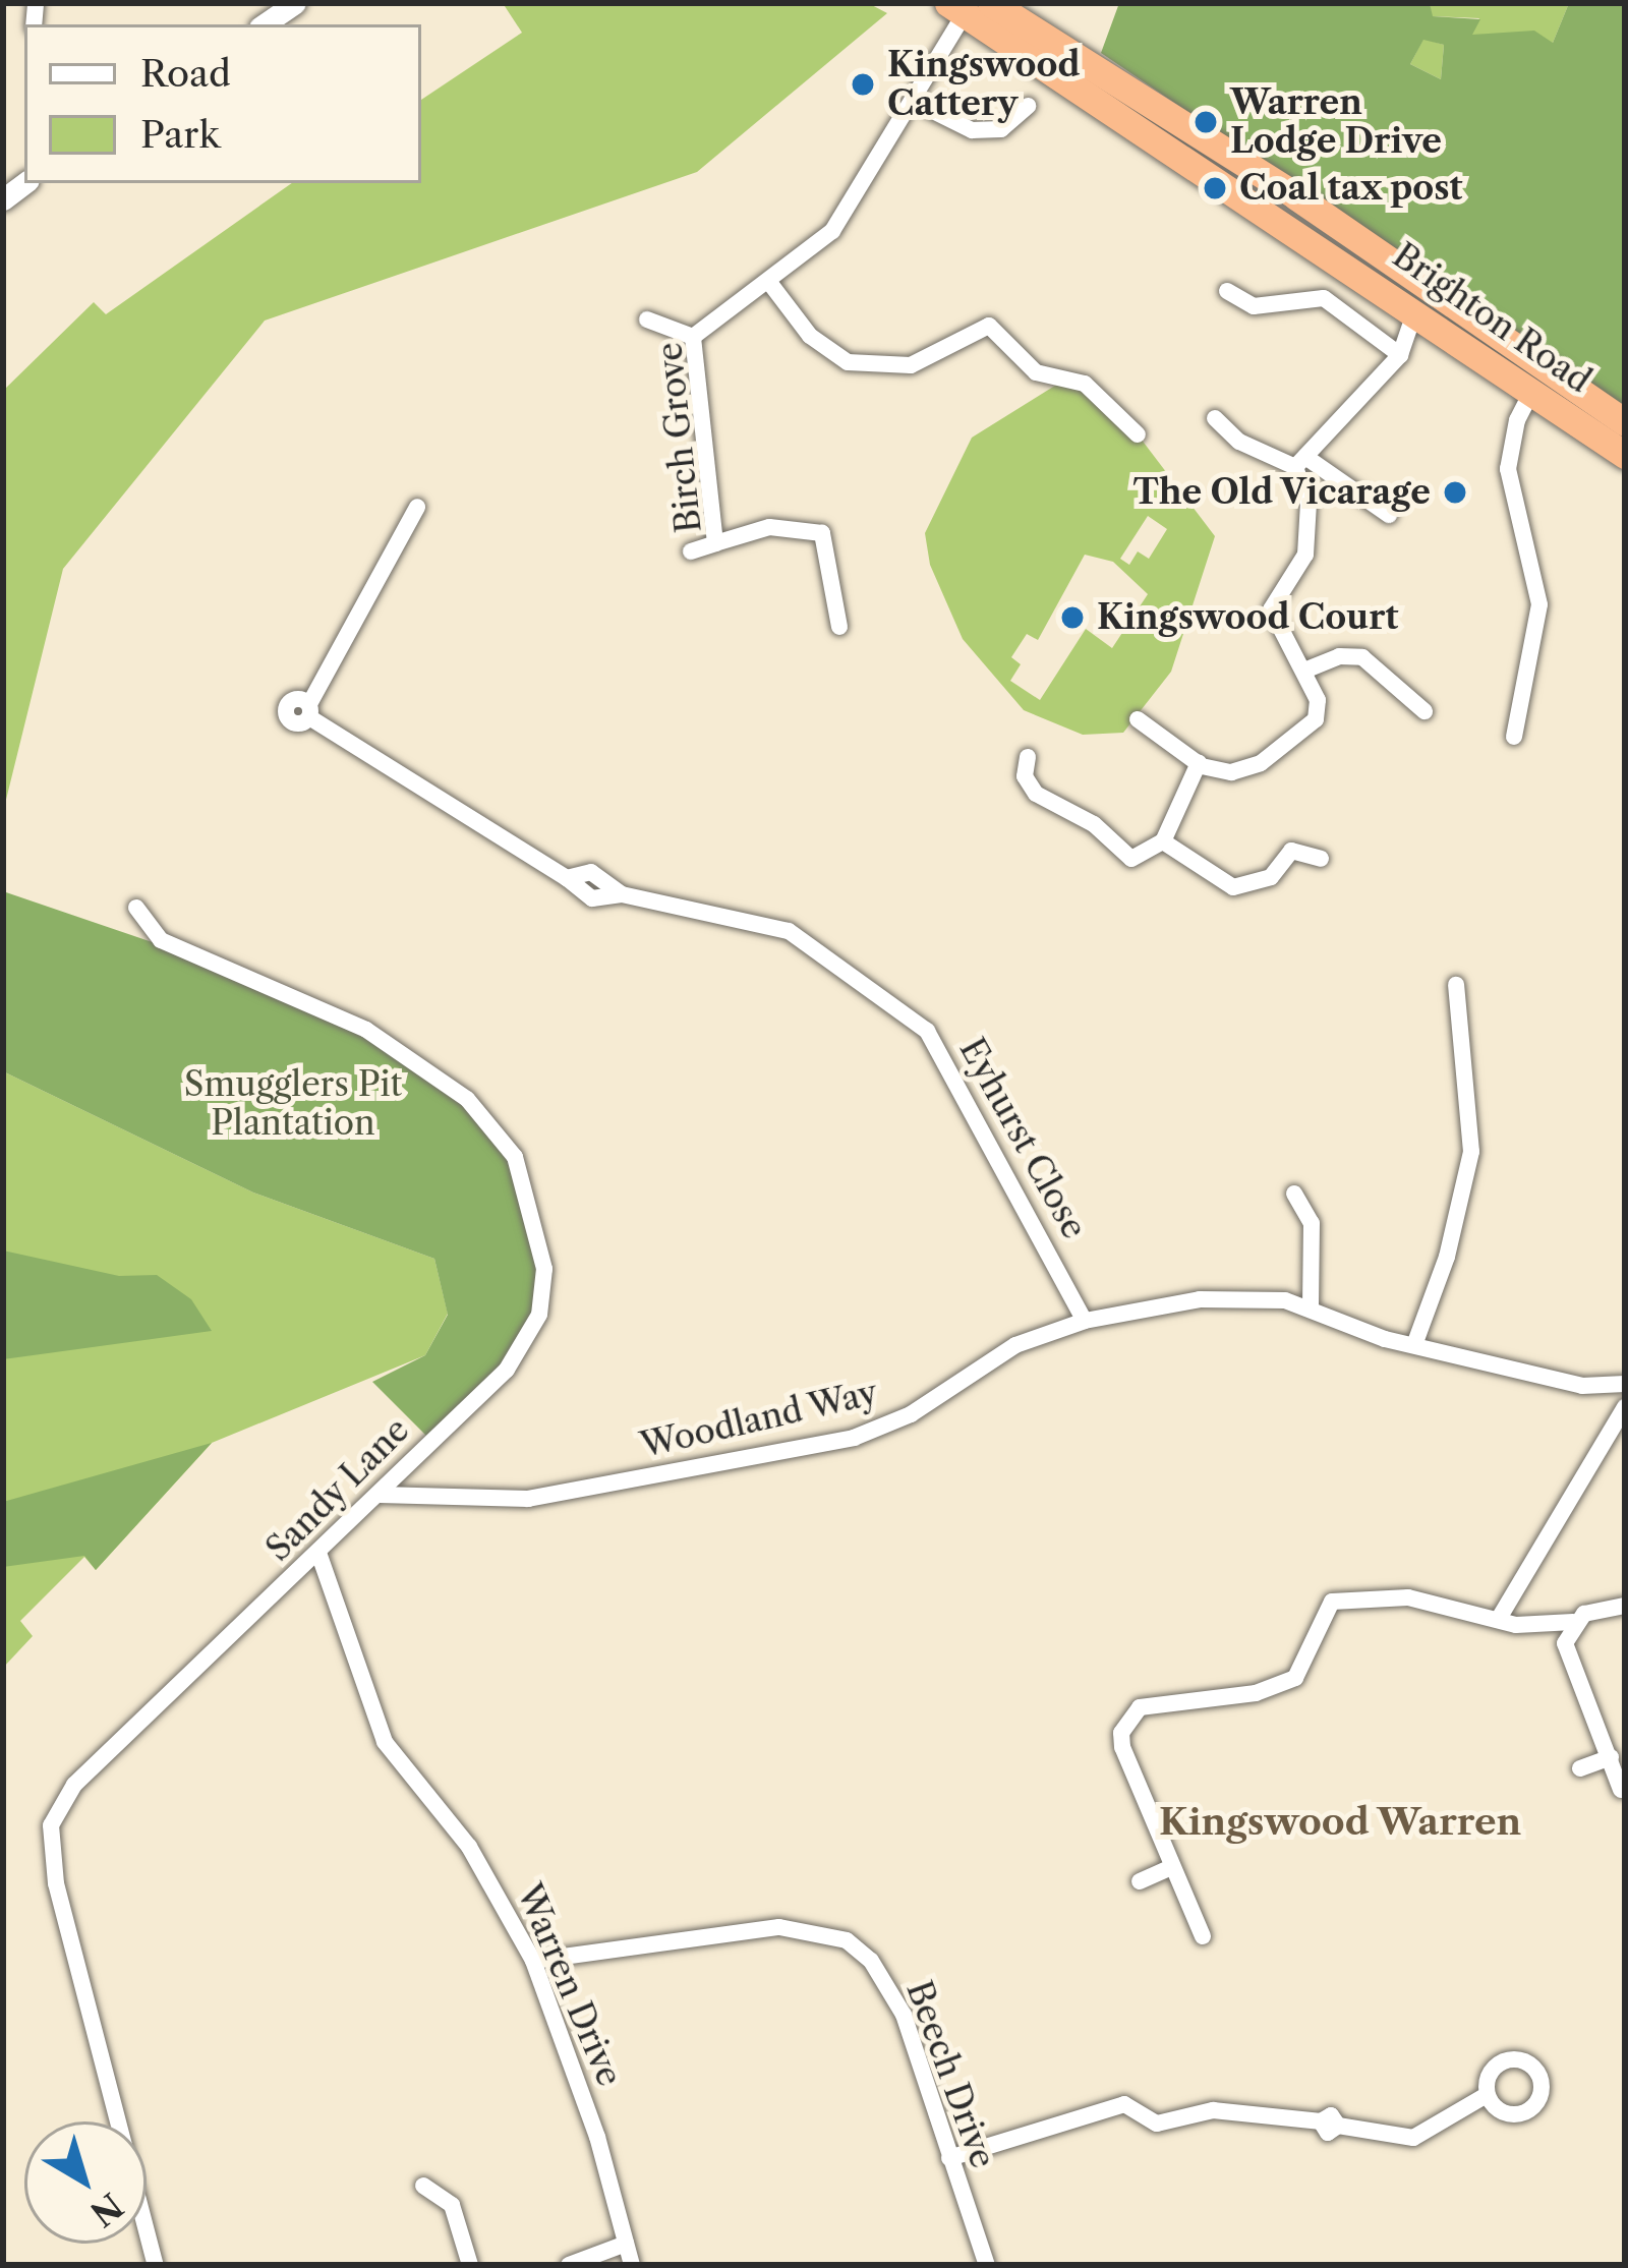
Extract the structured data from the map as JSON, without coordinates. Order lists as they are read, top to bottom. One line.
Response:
{"streets":{"highway":["Brighton Road"],"street":["Birch Grove","Eyhurst Close","Woodland Way","Sandy Lane","Warren Drive","Beech Drive"]},"crossings":[["Brighton Road","Birch Grove"],["Eyhurst Close","Woodland Way"],["Woodland Way","Sandy Lane"],["Sandy Lane","Warren Drive"],["Warren Drive","Beech Drive"]],"districts":["Kingswood Warren"],"parks":["Smugglers Pit Plantation"],"places":["Kingswood Cattery","Warren Lodge Drive","Coal tax post","The Old Vicarage","Kingswood Court"],"legend":["Road","Park"],"north":"bottom right"}
